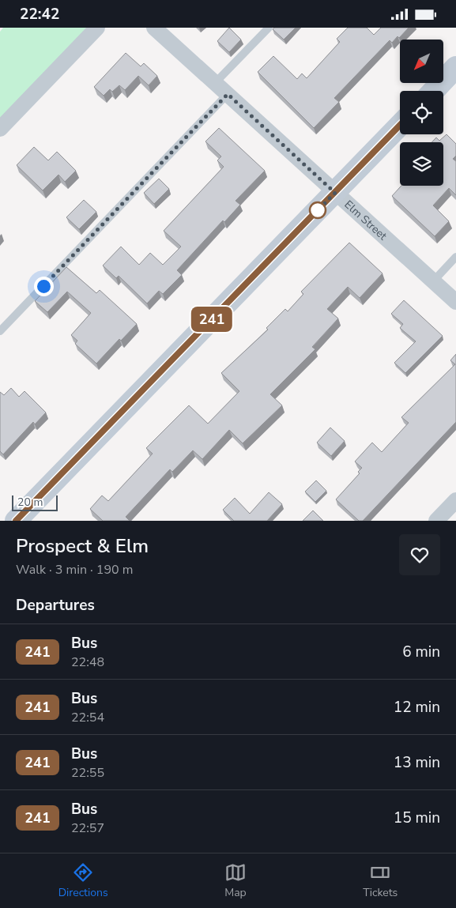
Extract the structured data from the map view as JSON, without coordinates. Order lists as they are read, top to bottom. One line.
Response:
{"streets":{"street":["Elm Street"]},"lines":["bus line 241"],"scale_bar":"20 m","north":"bottom left","page":{"status":"22:42","on_map":"241","scale":"20 m","heading":[["Prospect & Elm","Walk · 3 min · 190 m"],"Departures"],"list":[{"mark":"241","name":"Bus","note":"22:48","value":"6 min"},{"mark":"241","name":"Bus","note":"22:54","value":"12 min"},{"mark":"241","name":"Bus","note":"22:55","value":"13 min"},{"mark":"241","name":"Bus","note":"22:57","value":"15 min"}],"tabs":["Directions","Map","Tickets"]}}
